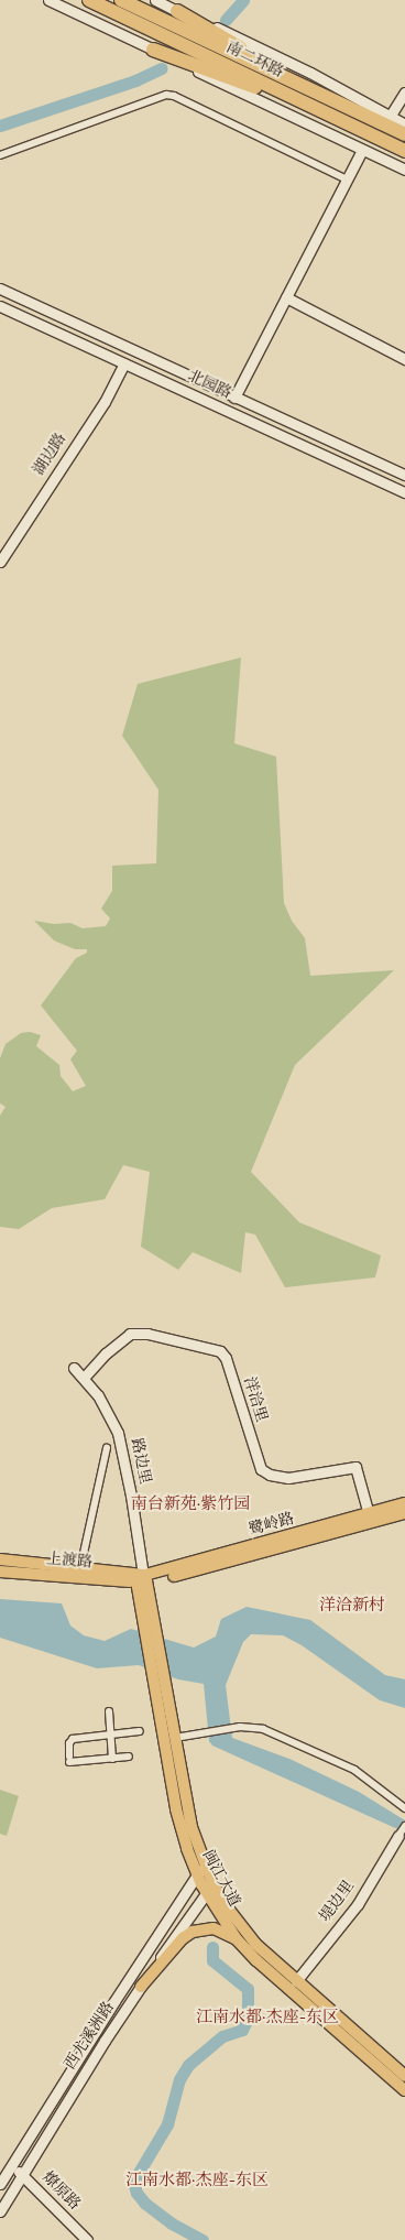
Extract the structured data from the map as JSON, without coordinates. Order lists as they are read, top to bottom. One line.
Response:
{"streets":{"highway":["南二环路"],"main road":["北园路","湖边路","洋洽里","路边里","鹭岭路","上渡路","闽江大道","堤边里","西尤溪洲路","燎原路"]},"crossings":[["北园路","湖边路"],["洋洽里","路边里"],["洋洽里","鹭岭路"],["路边里","鹭岭路"],["路边里","上渡路"],["路边里","闽江大道"],["鹭岭路","上渡路"],["鹭岭路","闽江大道"],["上渡路","闽江大道"],["闽江大道","堤边里"],["闽江大道","西尤溪洲路"],["西尤溪洲路","燎原路"]],"districts":["南台新苑·紫竹园","洋洽新村","江南水都·杰座-东区","江南水都·杰座-东区"]}
